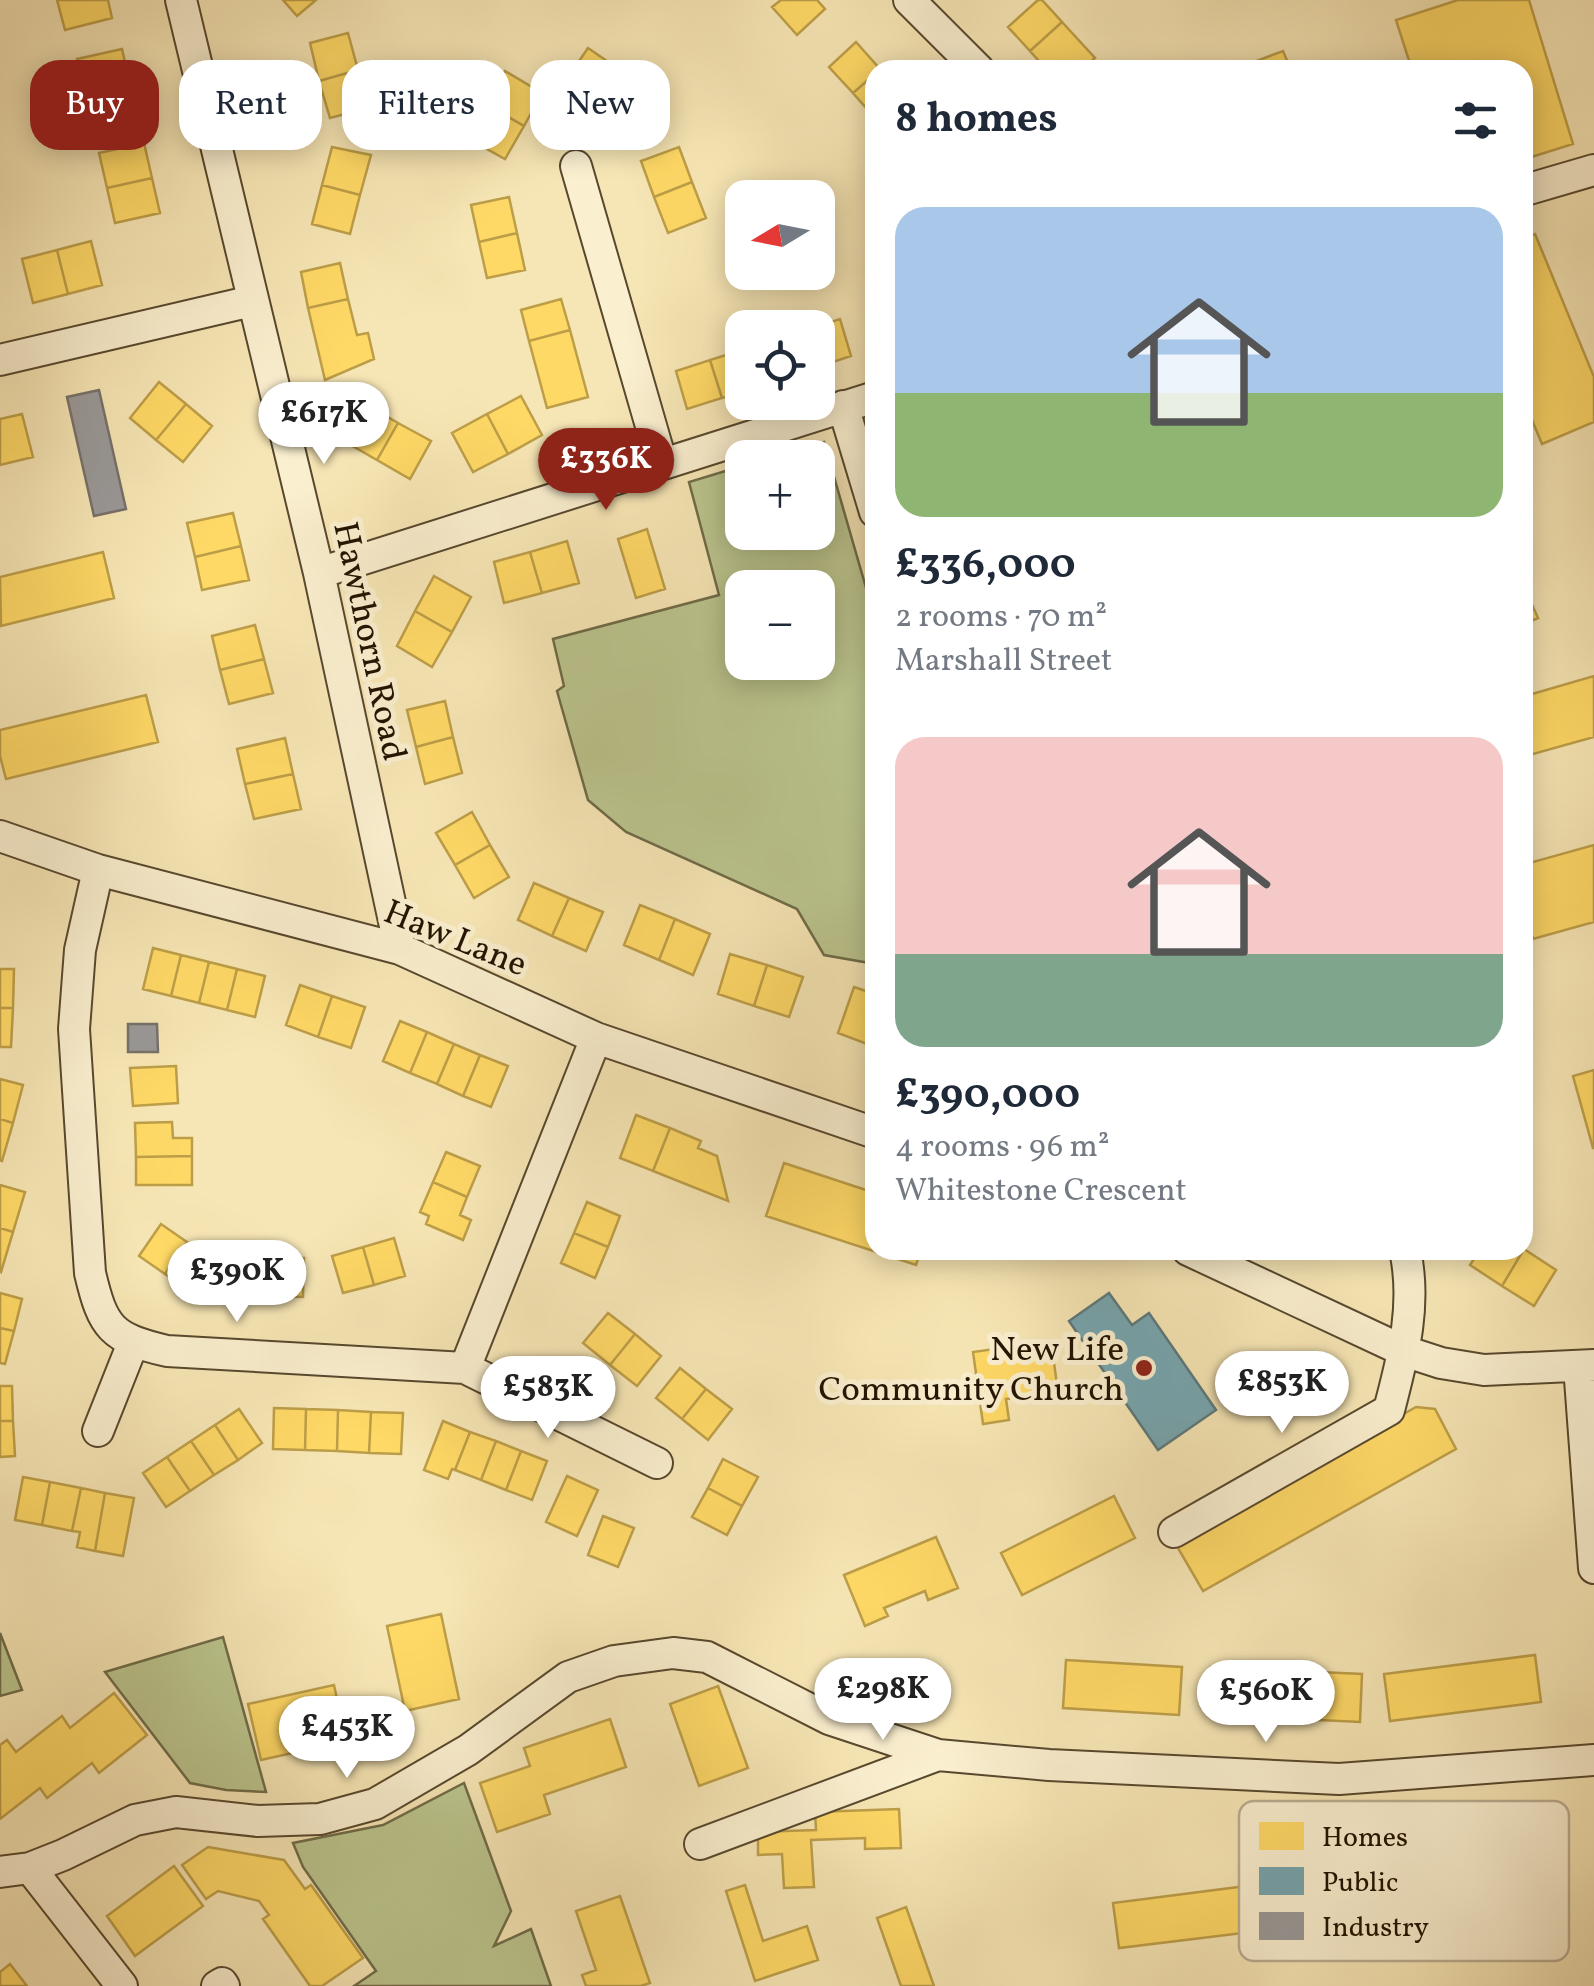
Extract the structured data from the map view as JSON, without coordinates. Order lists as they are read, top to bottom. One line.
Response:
{"streets":{"street":["Hawthorn Road","Haw Lane"]},"crossings":[["Hawthorn Road","Haw Lane"]],"places":["New Life Community Church"],"legend":["Homes","Public","Industry"],"north":"left","page":{"chip":["Buy","Rent","Filters","New"],"heading":"8 homes","map_buttons":["+","−"],"list":[{"name":"£336,000","note":"2 rooms · 70 m² · Marshall Street"},{"name":"£390,000","note":"4 rooms · 96 m² · Whitestone Crescent"}],"price":["£617K","£336K","£390K","£853K","£583K","£298K","£560K","£453K"]}}
